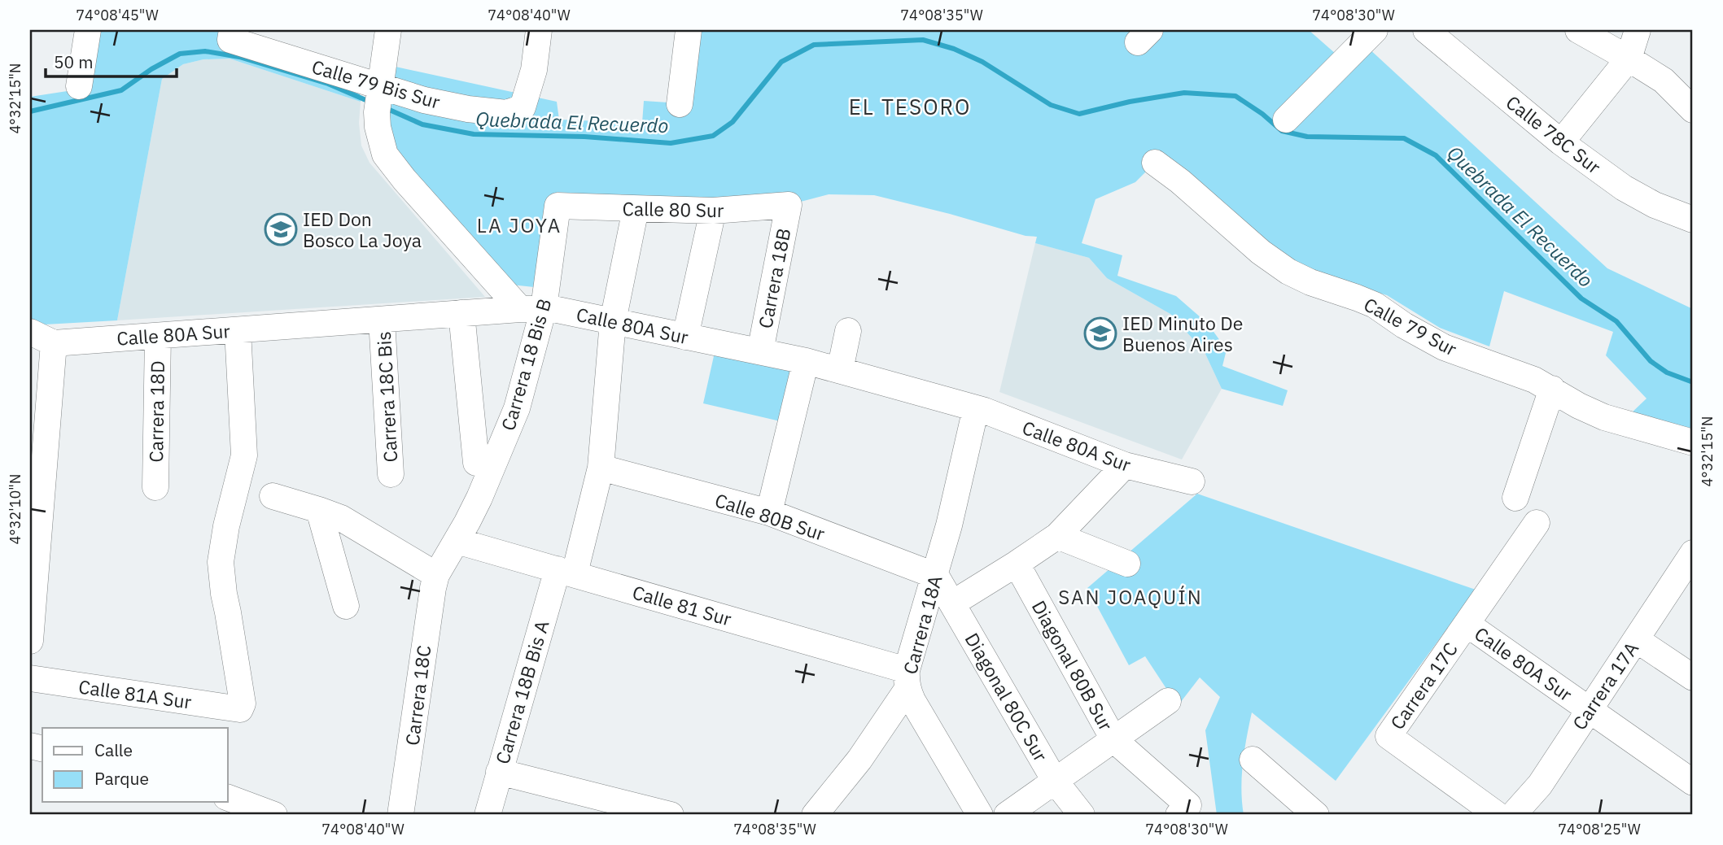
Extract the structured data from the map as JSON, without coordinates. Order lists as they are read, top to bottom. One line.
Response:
{"streets":{"street":["Calle 79 Bis Sur","Calle 78C Sur","Calle 80 Sur","Carrera 18B","Calle 80A Sur","Calle 79 Sur","Carrera 18 Bis B","Carrera 18C Bis","Carrera 18D","Calle 80B Sur","Calle 81 Sur","Carrera 18A","Diagonal 80B Sur","Carrera 17C","Carrera 17A","Carrera 18B Bis A","Calle 81A Sur","Carrera 18C","Diagonal 80C Sur"]},"crossings":[["Calle 80 Sur","Carrera 18B"],["Calle 80 Sur","Carrera 18 Bis B"],["Calle 80 Sur","Carrera 18B Bis A"],["Carrera 18B","Calle 80A Sur"],["Calle 80A Sur","Carrera 18 Bis B"],["Calle 80A Sur","Carrera 18C Bis"],["Calle 80A Sur","Carrera 18D"],["Calle 80A Sur","Carrera 18A"],["Calle 80A Sur","Carrera 17C"],["Calle 80A Sur","Carrera 17A"],["Calle 80A Sur","Carrera 18B Bis A"],["Calle 80A Sur","Calle 81A Sur"],["Carrera 18 Bis B","Calle 81 Sur"],["Carrera 18 Bis B","Carrera 18C"],["Calle 80B Sur","Carrera 18A"],["Calle 80B Sur","Carrera 18B Bis A"],["Calle 80B Sur","Diagonal 80C Sur"],["Calle 81 Sur","Carrera 18A"],["Calle 81 Sur","Carrera 18B Bis A"],["Carrera 18A","Diagonal 80C Sur"]],"districts":["EL TESORO","LA JOYA","SAN JOAQUÍN"],"water":["Quebrada El Recuerdo"],"places":{"school or university":["IED Don Bosco La Joya","IED Minuto De Buenos Aires"]},"legend":["Calle","Parque"],"scale_bar":"50 m","coordinates":["74°08'45\"W","74°08'40\"W","74°08'35\"W","74°08'30\"W","4°32'15\"N","4°32'10\"N","74°08'25\"W"]}
